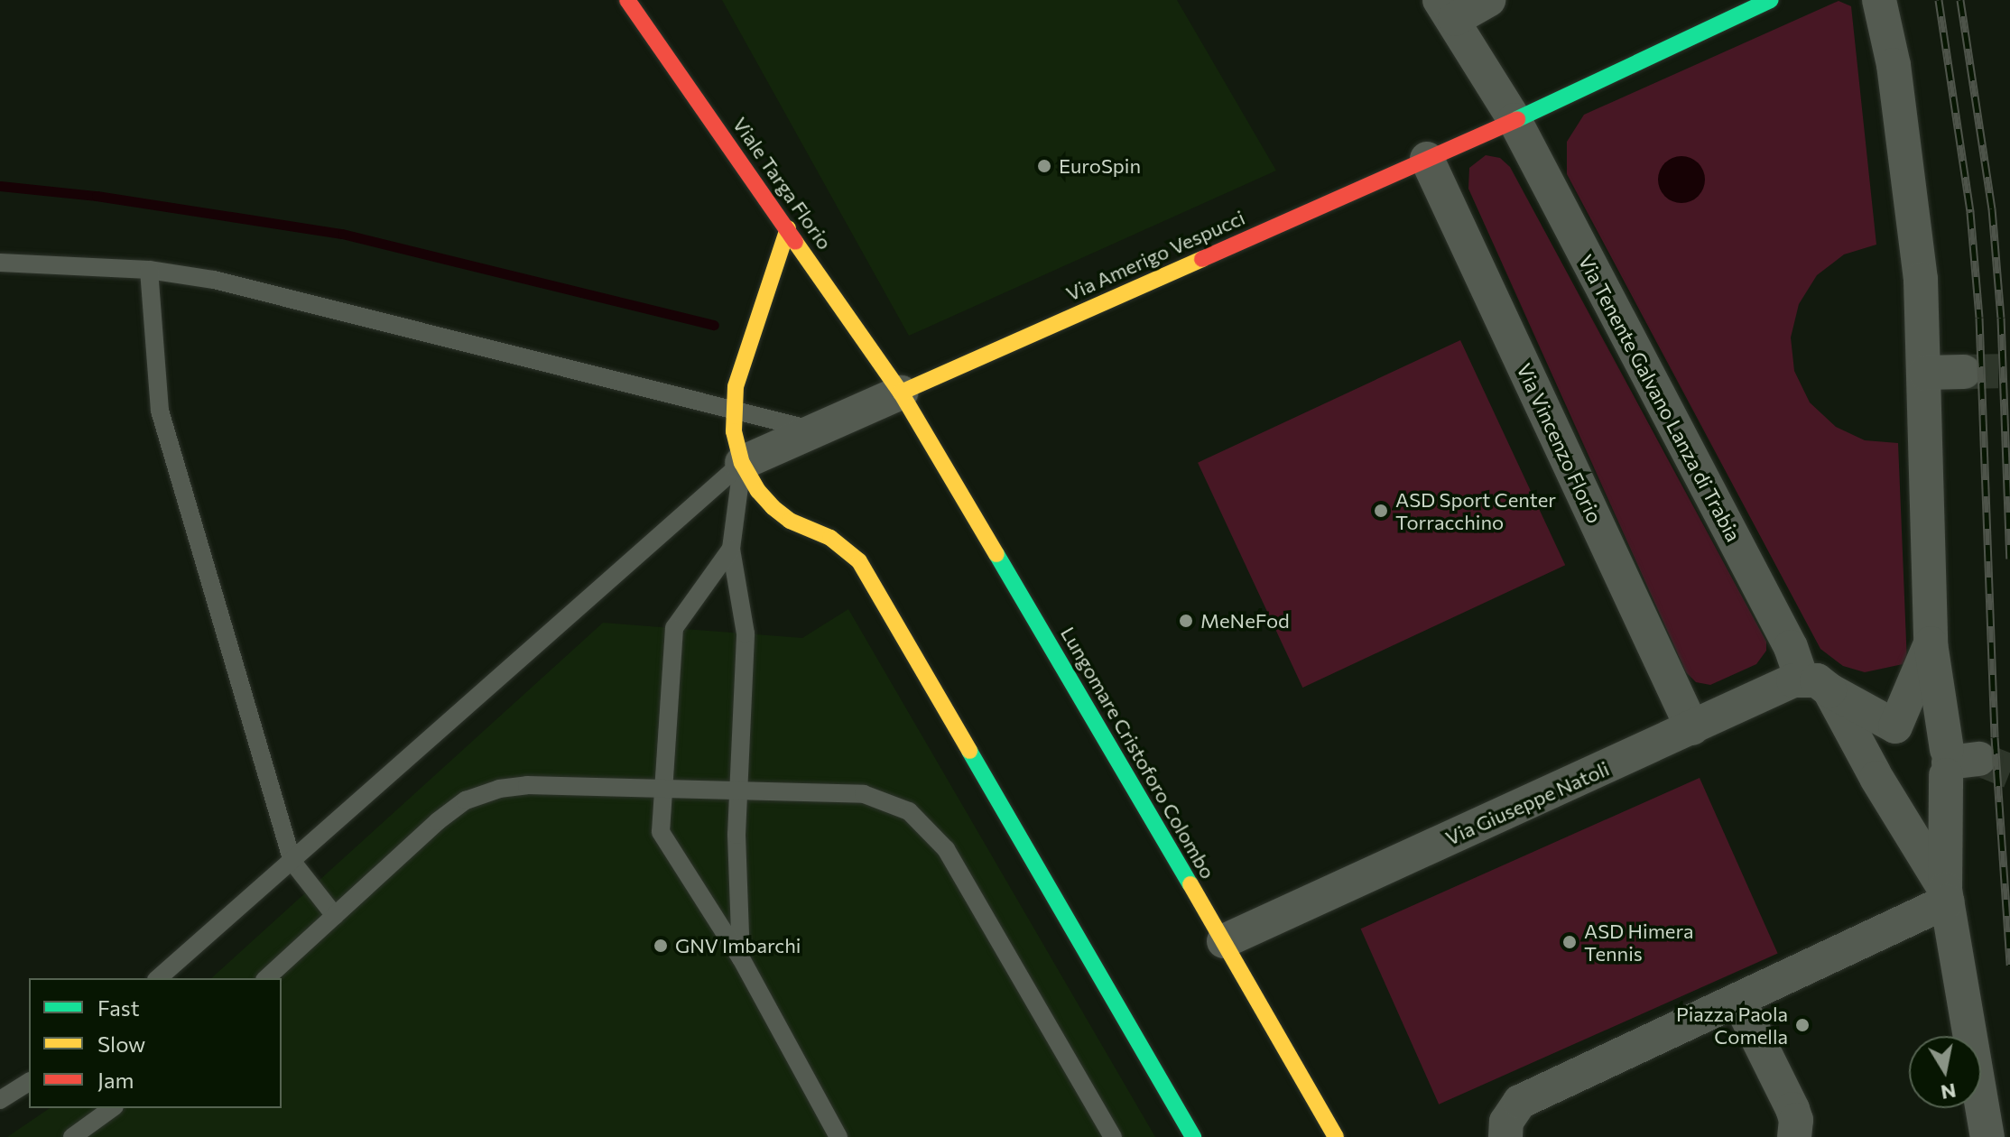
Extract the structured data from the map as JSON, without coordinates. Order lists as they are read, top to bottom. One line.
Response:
{"streets":{"street":["Viale Targa Florio","Via Amerigo Vespucci","Via Tenente Galvano Lanza di Trabia","Via Vincenzo Florio","Lungomare Cristoforo Colombo","Via Giuseppe Natoli"]},"crossings":[["Viale Targa Florio","Via Amerigo Vespucci"],["Viale Targa Florio","Lungomare Cristoforo Colombo"],["Via Amerigo Vespucci","Via Tenente Galvano Lanza di Trabia"],["Via Amerigo Vespucci","Via Vincenzo Florio"],["Via Amerigo Vespucci","Lungomare Cristoforo Colombo"],["Via Tenente Galvano Lanza di Trabia","Via Giuseppe Natoli"],["Via Vincenzo Florio","Via Giuseppe Natoli"],["Lungomare Cristoforo Colombo","Via Giuseppe Natoli"]],"places":["EuroSpin","ASD Sport Center Torracchino","MeNeFod","ASD Himera Tennis","GNV Imbarchi","Piazza Paola Comella"],"legend":["Fast","Slow","Jam"],"north":"bottom"}
